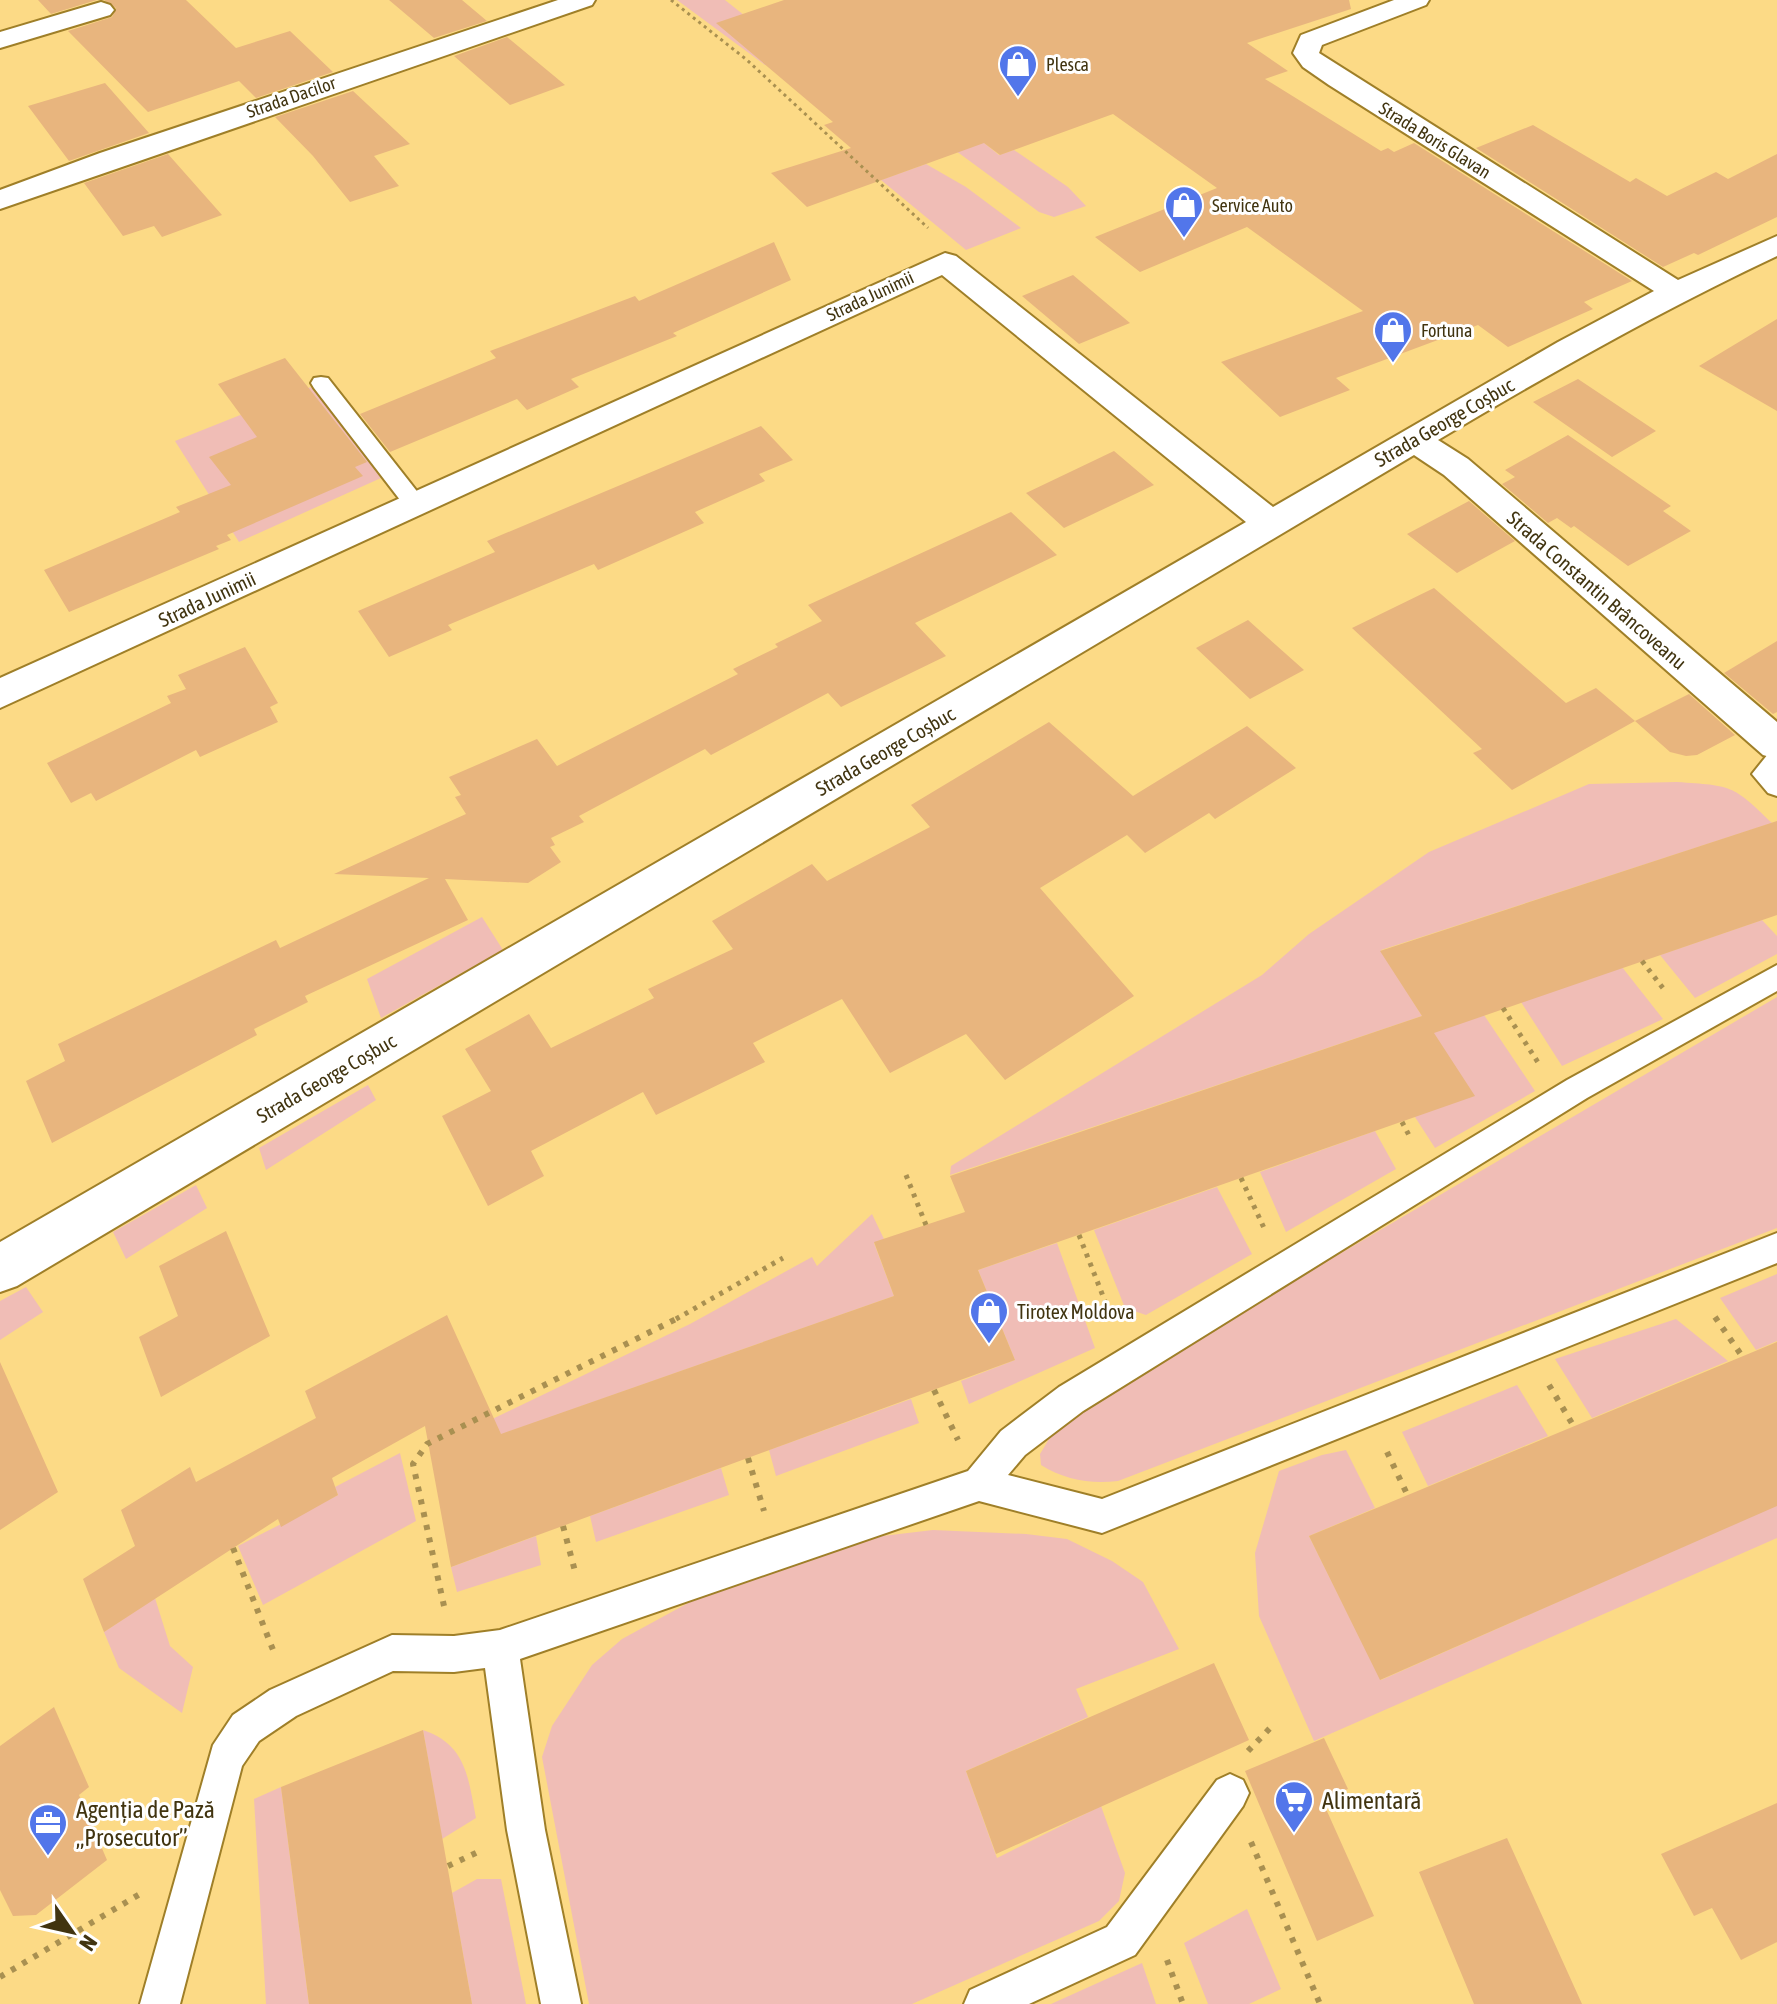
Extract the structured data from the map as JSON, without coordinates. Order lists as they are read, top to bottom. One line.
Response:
{"streets":{"street":["Strada Dacilor","Strada Boris Glavan","Strada Junimii","Strada George Coșbuc","Strada Constantin Brâncoveanu"]},"crossings":[["Strada Boris Glavan","Strada George Coșbuc"],["Strada George Coșbuc","Strada Constantin Brâncoveanu"]],"places":{"shop":["Plesca","Service Auto","Fortuna","Tirotex Moldova"],"supermarket":["Alimentară"],"office":["Agenția de Pază „Prosecutor”"]},"north":"bottom right"}
